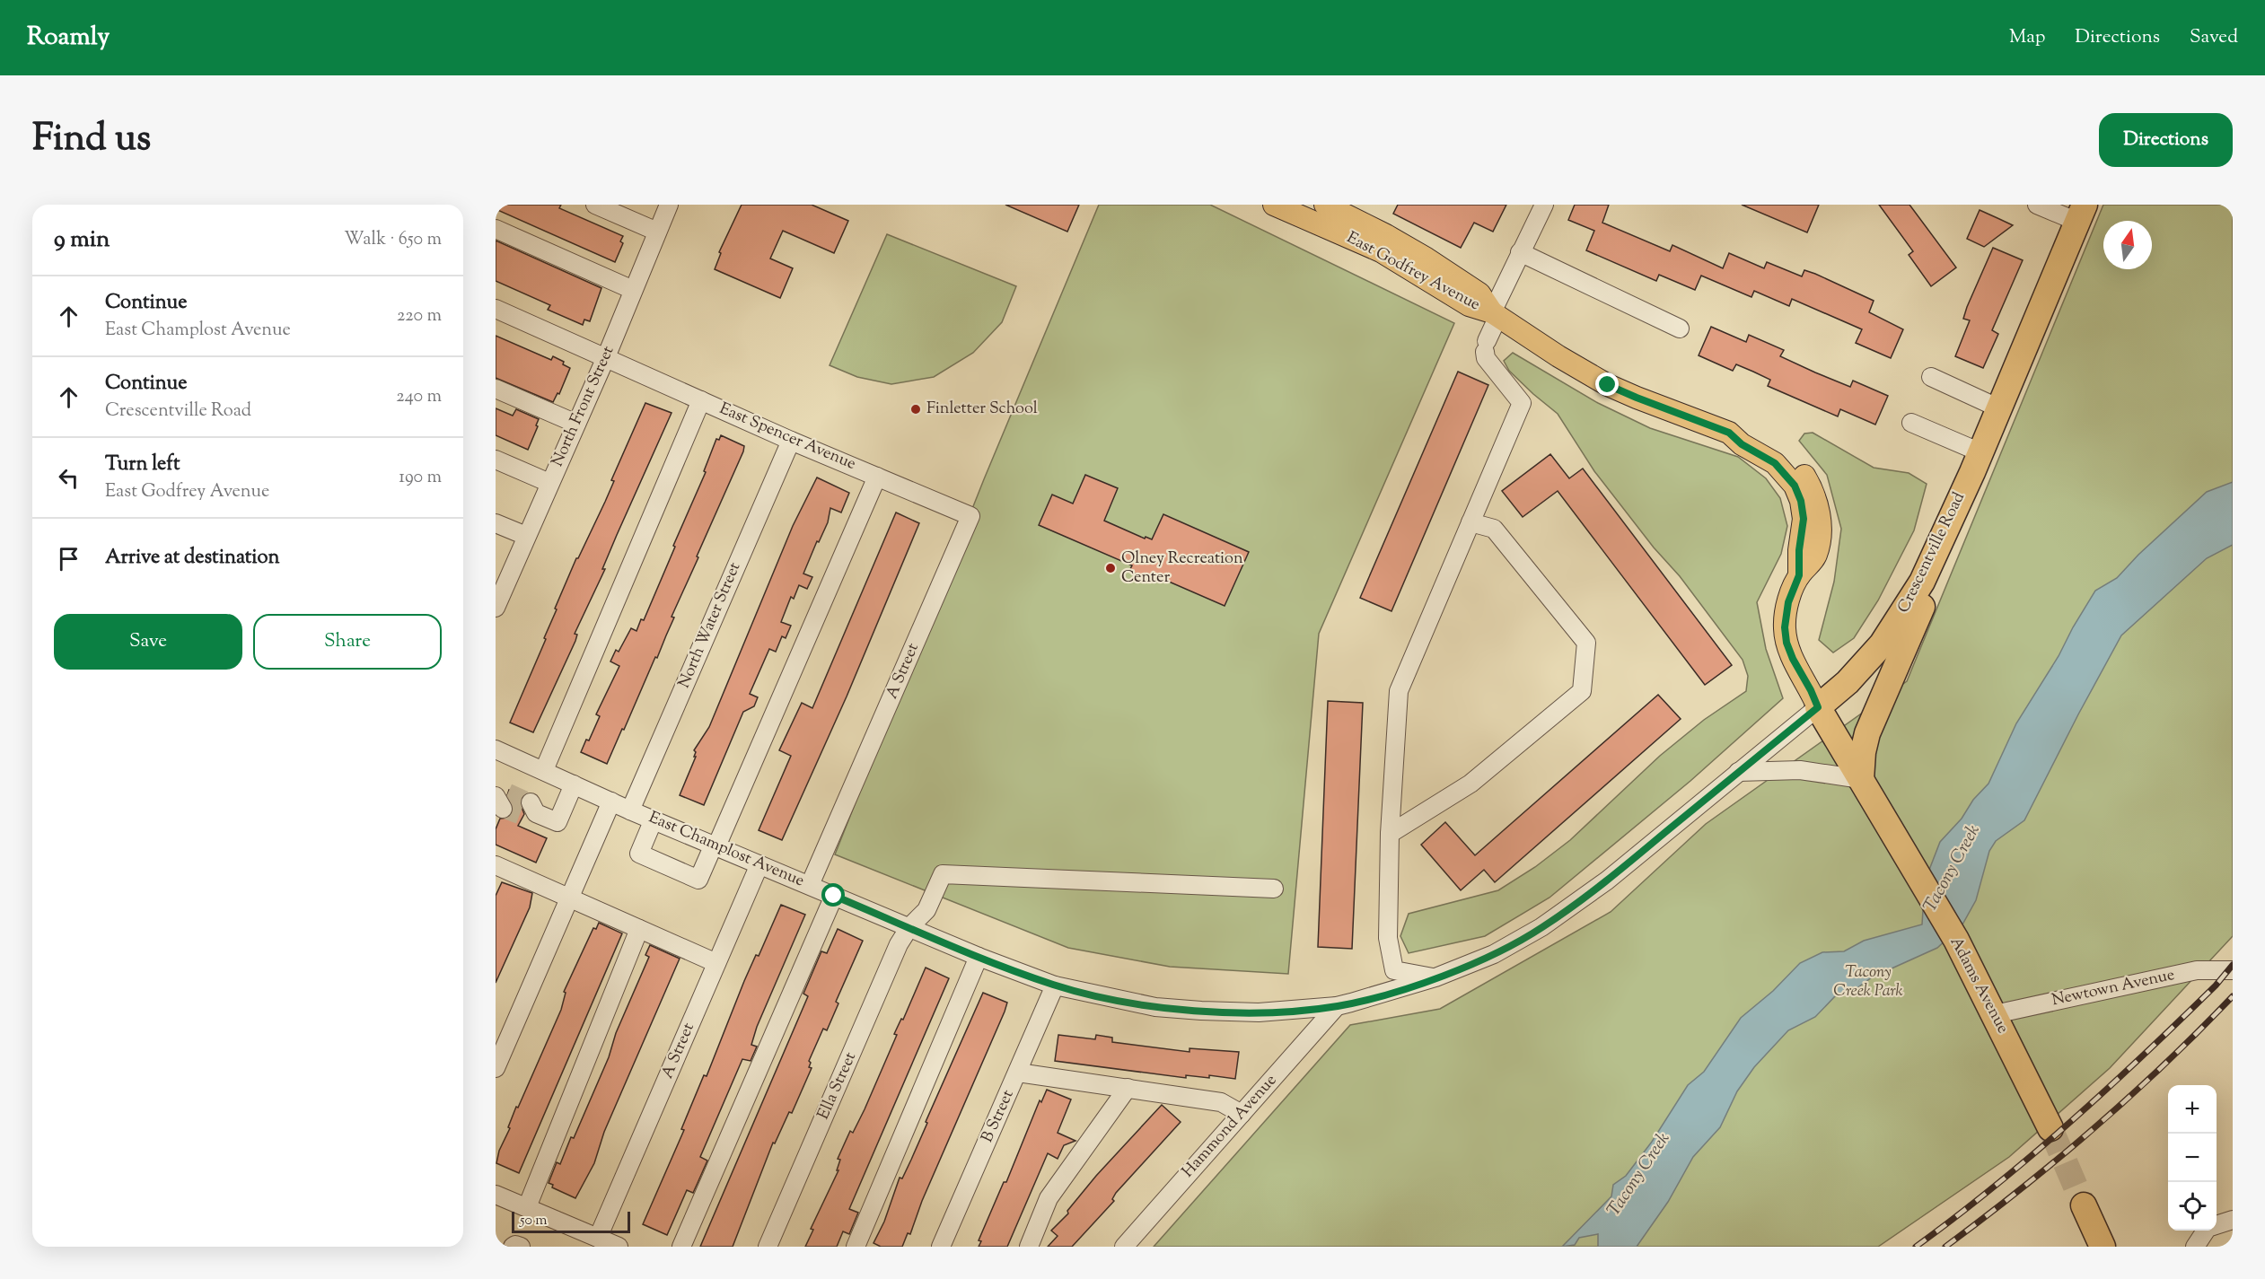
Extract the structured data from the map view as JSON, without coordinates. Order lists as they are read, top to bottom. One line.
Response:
{"streets":{"highway":["Crescentville Road","Adams Avenue"],"main road":["East Godfrey Avenue"],"street":["North Front Street","East Spencer Avenue","North Water Street","A Street","East Champlost Avenue","Newtown Avenue","Ella Street","B Street","Hammond Avenue"]},"crossings":[["East Godfrey Avenue","Crescentville Road"],["East Godfrey Avenue","Adams Avenue"],["North Front Street","East Spencer Avenue"],["East Spencer Avenue","North Water Street"],["East Spencer Avenue","A Street"],["Crescentville Road","East Champlost Avenue"],["Crescentville Road","Adams Avenue"],["Crescentville Road","Hammond Avenue"],["North Water Street","East Champlost Avenue"],["A Street","East Champlost Avenue"],["East Champlost Avenue","Ella Street"],["East Champlost Avenue","B Street"],["East Champlost Avenue","Hammond Avenue"],["Adams Avenue","Newtown Avenue"]],"water":["Tacony Creek"],"parks":["Tacony Creek Park"],"places":["Finletter School","Olney Recreation Center"],"scale_bar":"50 m","north":"top","page":{"header":"Roamly","nav":["Map","Directions","Saved"],"title":"Find us","buttons":["Directions",["Save","Share"]],"heading":["9 min","Walk · 650 m"],"list":[["Continue","East Champlost Avenue","220 m"],["Continue","Crescentville Road","240 m"],["Turn left","East Godfrey Avenue","190 m"],"Arrive at destination"],"map_buttons":["+","−"],"scale":"50 m"}}
